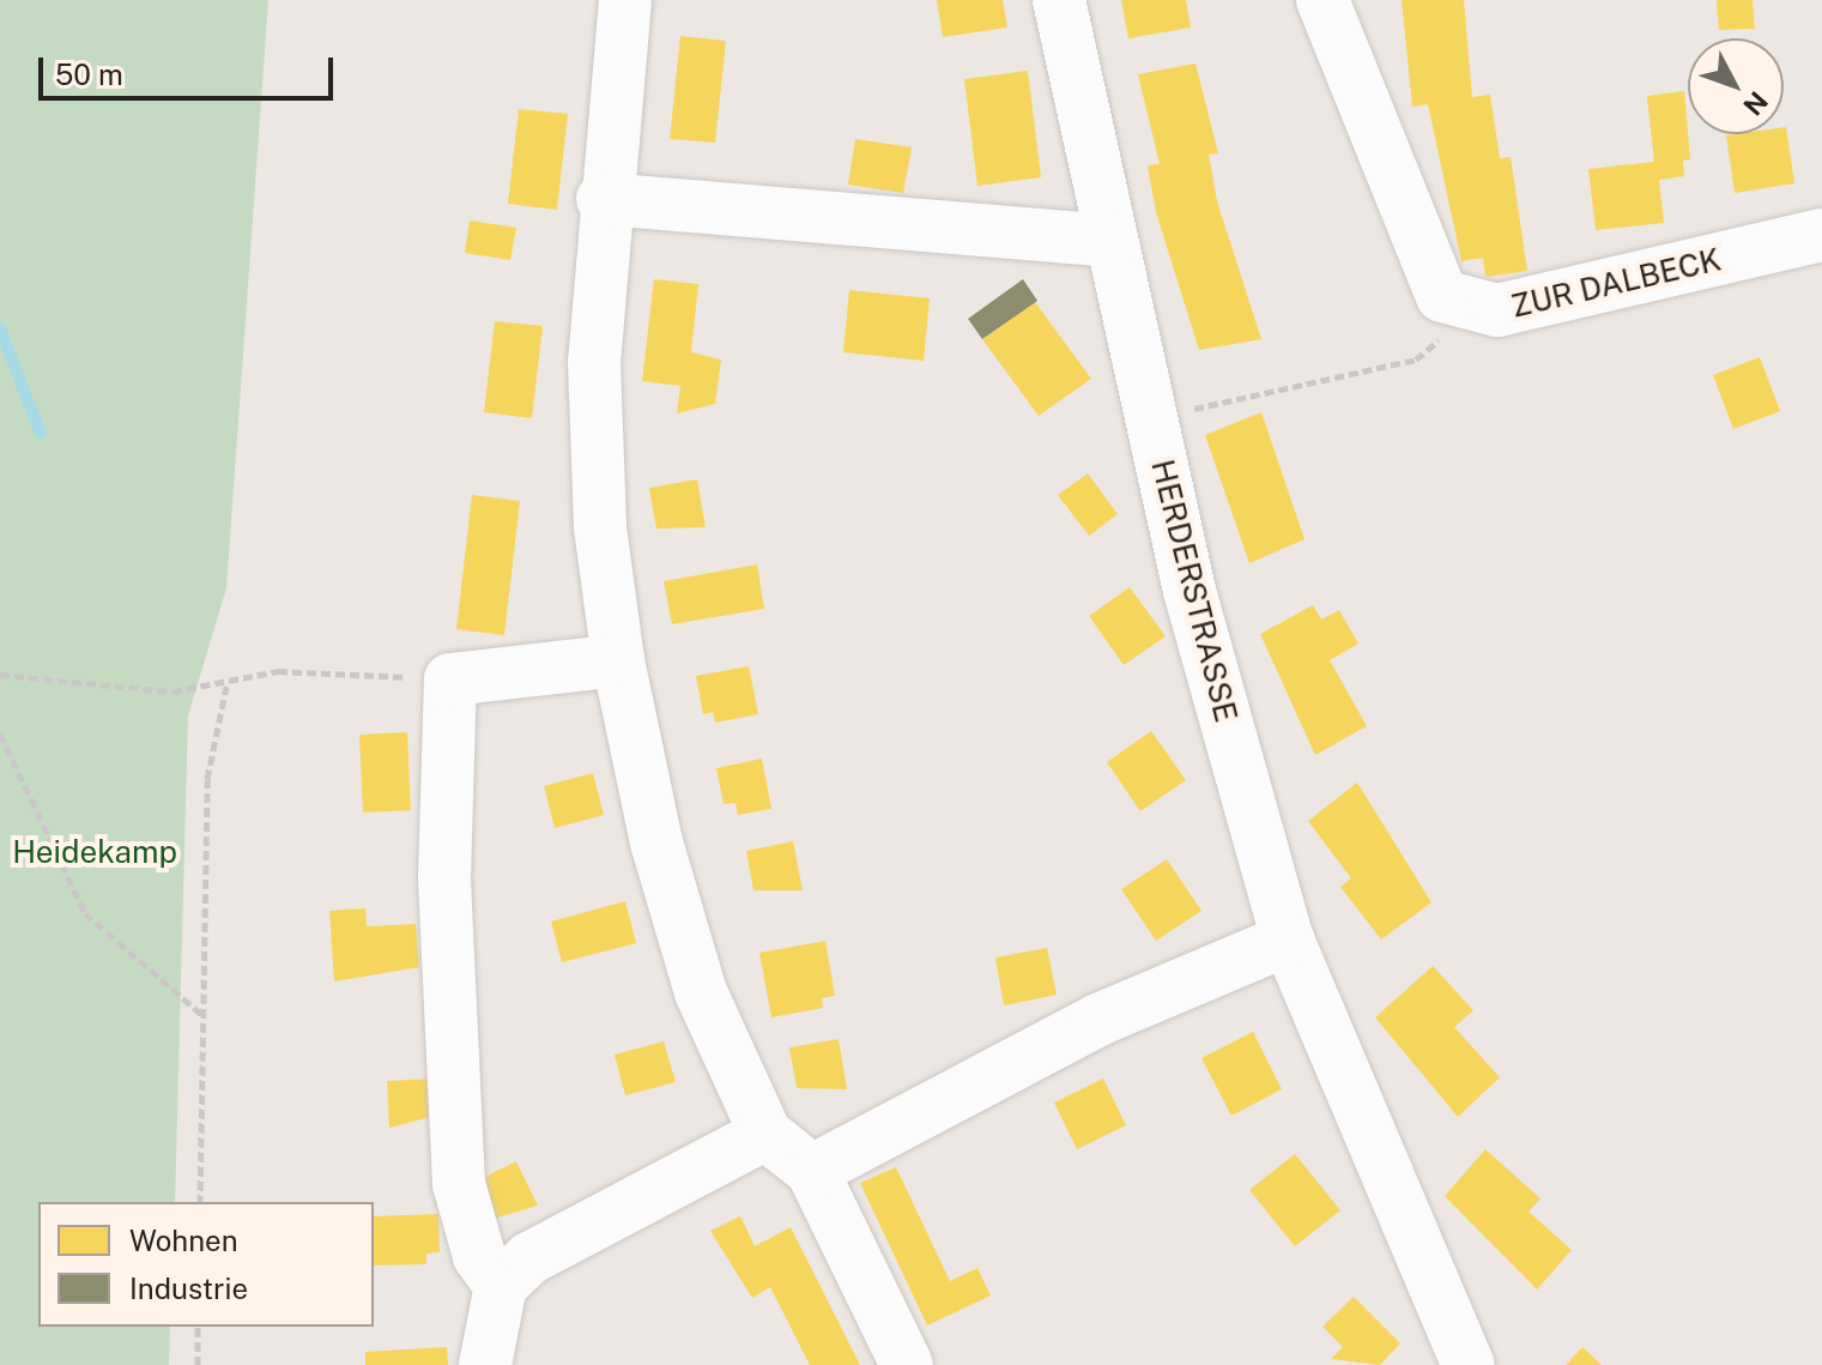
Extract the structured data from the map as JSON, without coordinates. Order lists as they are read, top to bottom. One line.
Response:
{"streets":{"street":["ZUR DALBECK","HERDERSTRASSE"]},"parks":["Heidekamp"],"legend":["Wohnen","Industrie"],"scale_bar":"50 m","north":"bottom right"}
